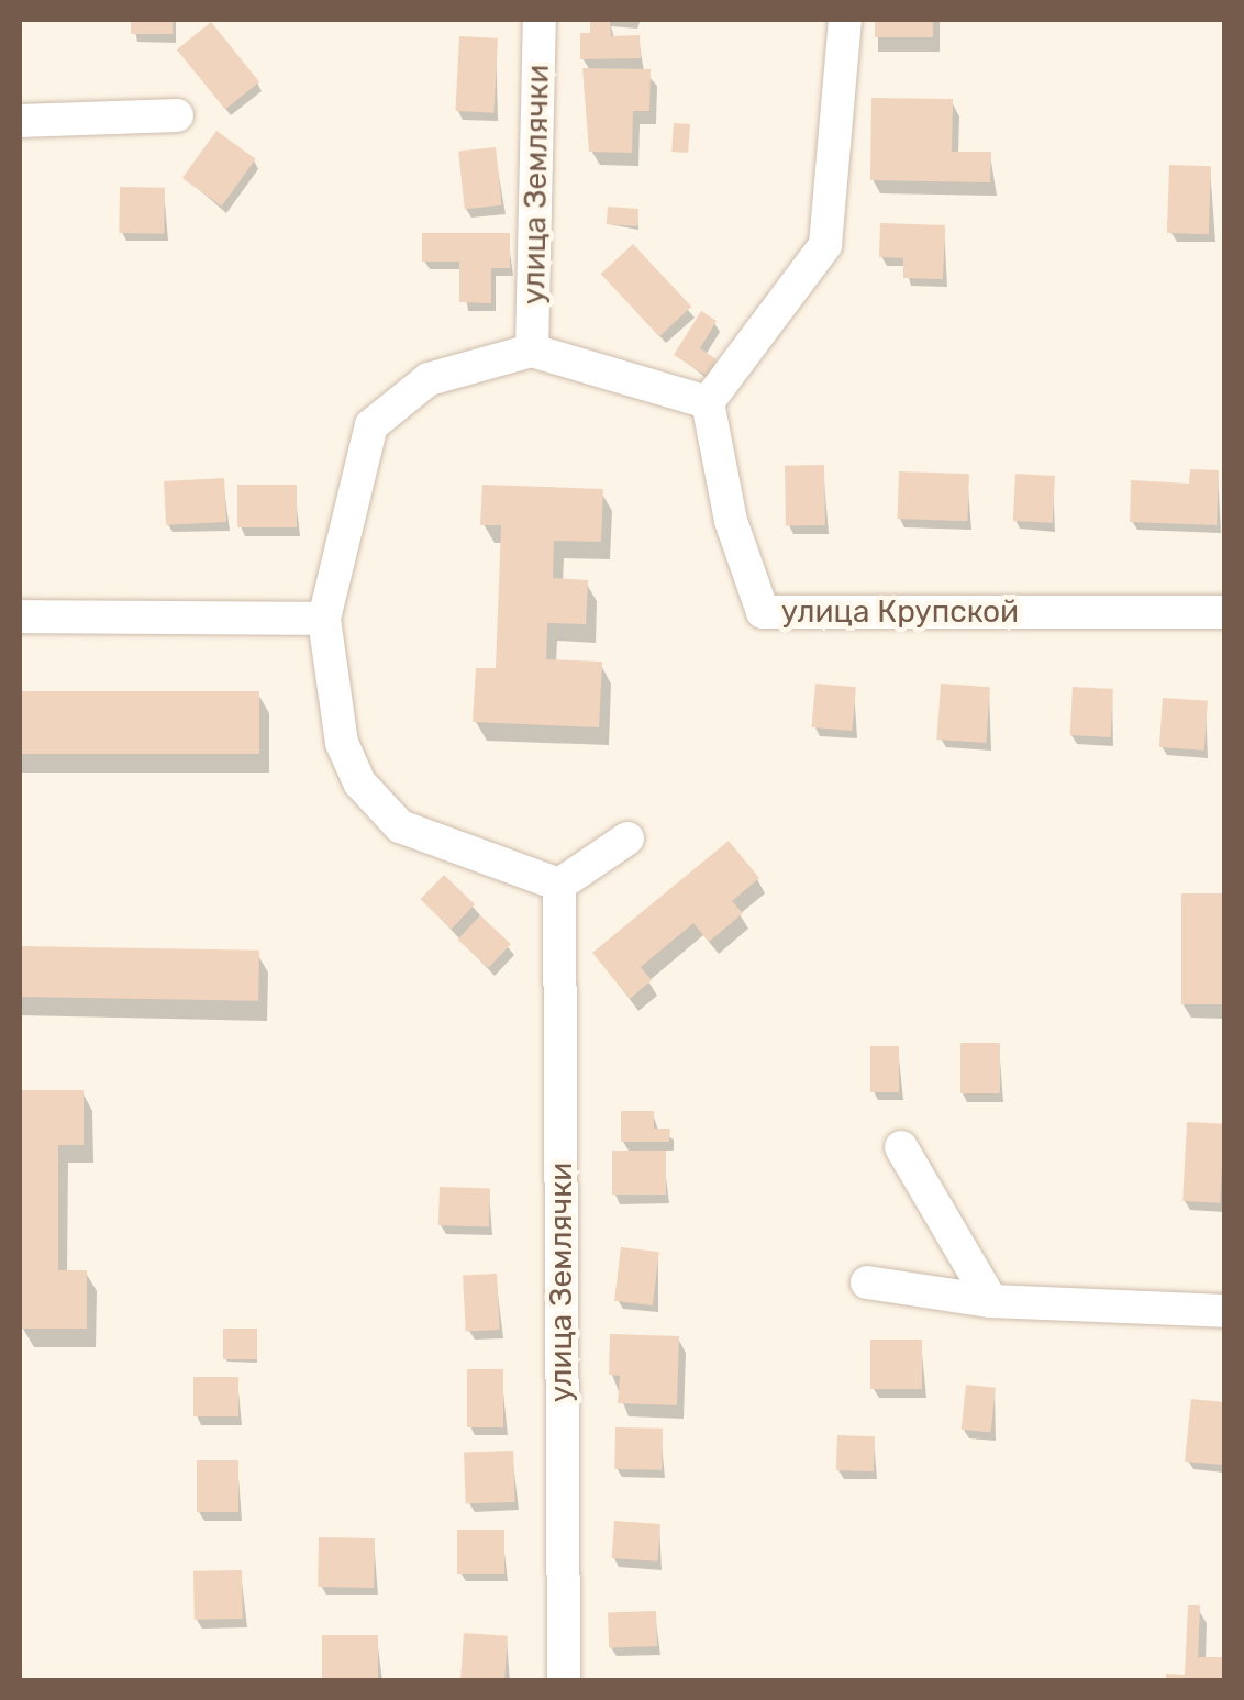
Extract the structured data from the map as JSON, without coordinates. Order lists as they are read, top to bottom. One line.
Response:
{"streets":{"street":["улица Землячки","улица Крупской"]}}
